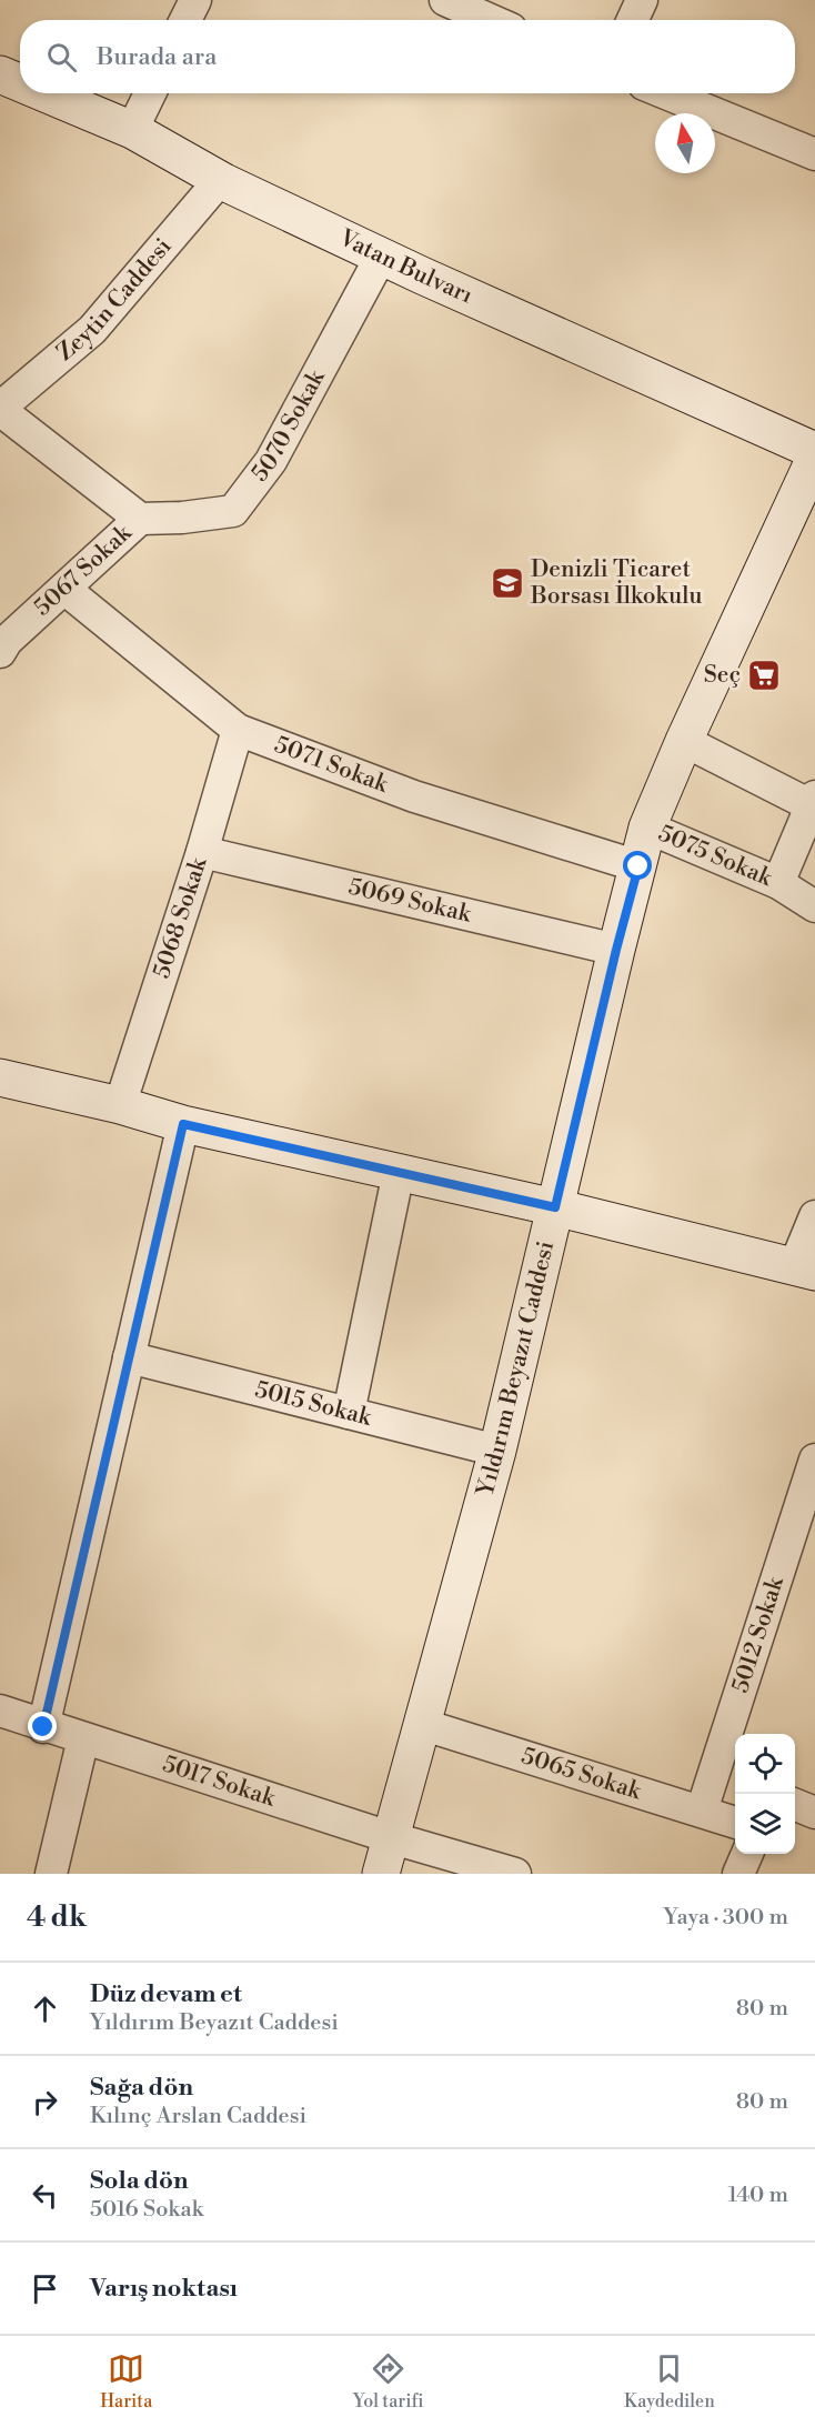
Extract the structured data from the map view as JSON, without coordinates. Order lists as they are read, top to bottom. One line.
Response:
{"streets":{"street":["Vatan Bulvarı","Zeytin Caddesi","5070 Sokak","5067 Sokak","5071 Sokak","5075 Sokak","5069 Sokak","5068 Sokak","Yıldırım Beyazıt Caddesi","5015 Sokak","5012 Sokak","5065 Sokak","5017 Sokak"]},"crossings":[["Vatan Bulvarı","Zeytin Caddesi"],["Vatan Bulvarı","5070 Sokak"],["5070 Sokak","5067 Sokak"],["5067 Sokak","5071 Sokak"],["5071 Sokak","5068 Sokak"],["5071 Sokak","Yıldırım Beyazıt Caddesi"],["5075 Sokak","Yıldırım Beyazıt Caddesi"],["5069 Sokak","5068 Sokak"],["5069 Sokak","Yıldırım Beyazıt Caddesi"],["Yıldırım Beyazıt Caddesi","5015 Sokak"],["Yıldırım Beyazıt Caddesi","5065 Sokak"],["Yıldırım Beyazıt Caddesi","5017 Sokak"],["5012 Sokak","5065 Sokak"]],"places":{"school or university":["Denizli Ticaret Borsası İlkokulu"],"supermarket":["Seç"]},"north":"top","page":{"search":"Burada ara","heading":["4 dk","Yaya · 300 m"],"list":[["Düz devam et","Yıldırım Beyazıt Caddesi","80 m"],["Sağa dön","Kılınç Arslan Caddesi","80 m"],["Sola dön","5016 Sokak","140 m"],"Varış noktası"],"nav":["Harita","Yol tarifi","Kaydedilen"]}}
